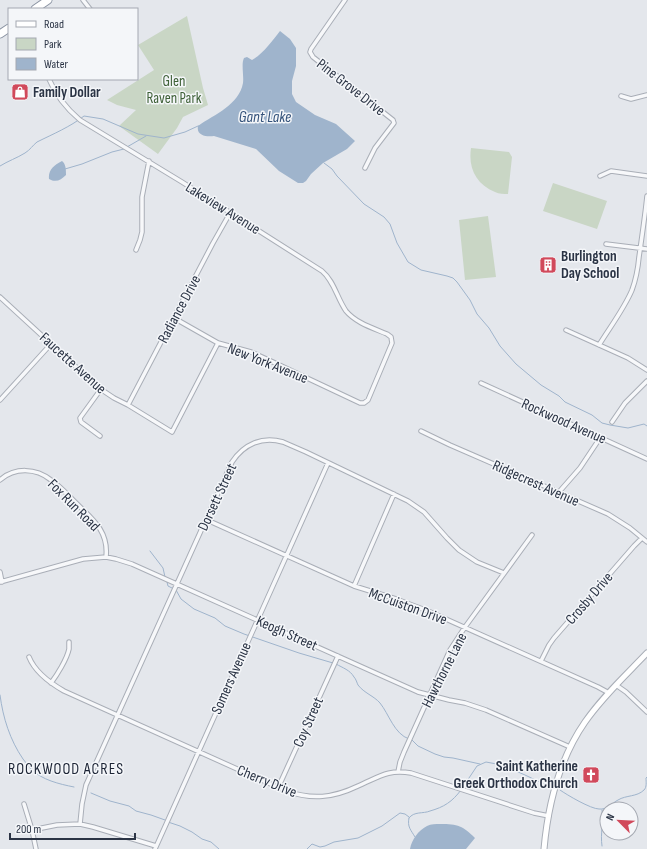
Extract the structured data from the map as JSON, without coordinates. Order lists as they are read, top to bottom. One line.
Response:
{"streets":{"street":["Pine Grove Drive","Lakeview Avenue","Radiance Drive","Faucette Avenue","New York Avenue","Rockwood Avenue","Ridgecrest Avenue","Dorsett Street","Fox Run Road","Crosby Drive","McCuiston Drive","Keogh Street","Hawthorne Lane","Somers Avenue","Coy Street","Cherry Drive"]},"crossings":[["Lakeview Avenue","Radiance Drive"],["Lakeview Avenue","New York Avenue"],["Radiance Drive","Faucette Avenue"],["Radiance Drive","New York Avenue"],["Faucette Avenue","New York Avenue"],["Ridgecrest Avenue","Crosby Drive"],["Dorsett Street","McCuiston Drive"],["Dorsett Street","Keogh Street"],["Dorsett Street","Hawthorne Lane"],["Dorsett Street","Somers Avenue"],["Dorsett Street","Cherry Drive"],["Fox Run Road","Keogh Street"],["Crosby Drive","McCuiston Drive"],["McCuiston Drive","Hawthorne Lane"],["McCuiston Drive","Somers Avenue"],["Keogh Street","Hawthorne Lane"],["Keogh Street","Somers Avenue"],["Keogh Street","Coy Street"],["Hawthorne Lane","Cherry Drive"],["Somers Avenue","Cherry Drive"],["Coy Street","Cherry Drive"]],"districts":["ROCKWOOD ACRES"],"water":["Gant Lake"],"parks":["Glen Raven Park"],"places":{"shop":["Family Dollar"],"building":["Burlington Day School"],"church":["Saint Katherine Greek Orthodox Church"]},"legend":["Road","Park","Water"],"scale_bar":"200 m","north":"top left"}
